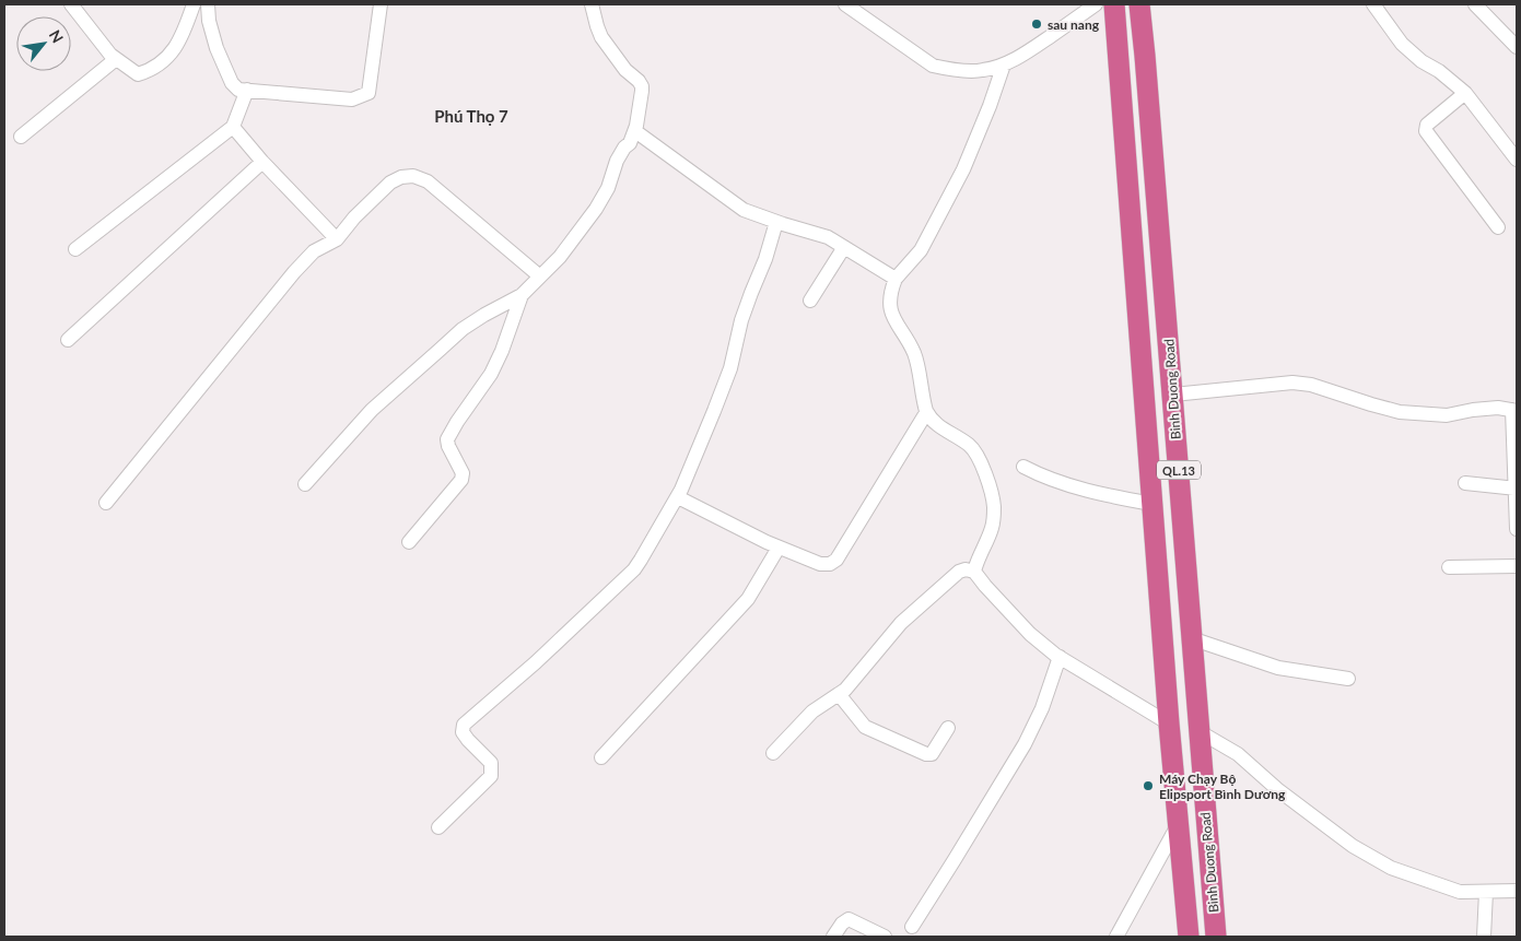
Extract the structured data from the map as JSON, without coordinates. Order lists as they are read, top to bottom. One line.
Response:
{"streets":{"highway":["Binh Duong Road","QL.13"]},"districts":["Phú Thọ 7"],"places":["sau nang","Máy Chạy Bộ Elipsport Bình Dương"],"north":"top right"}
